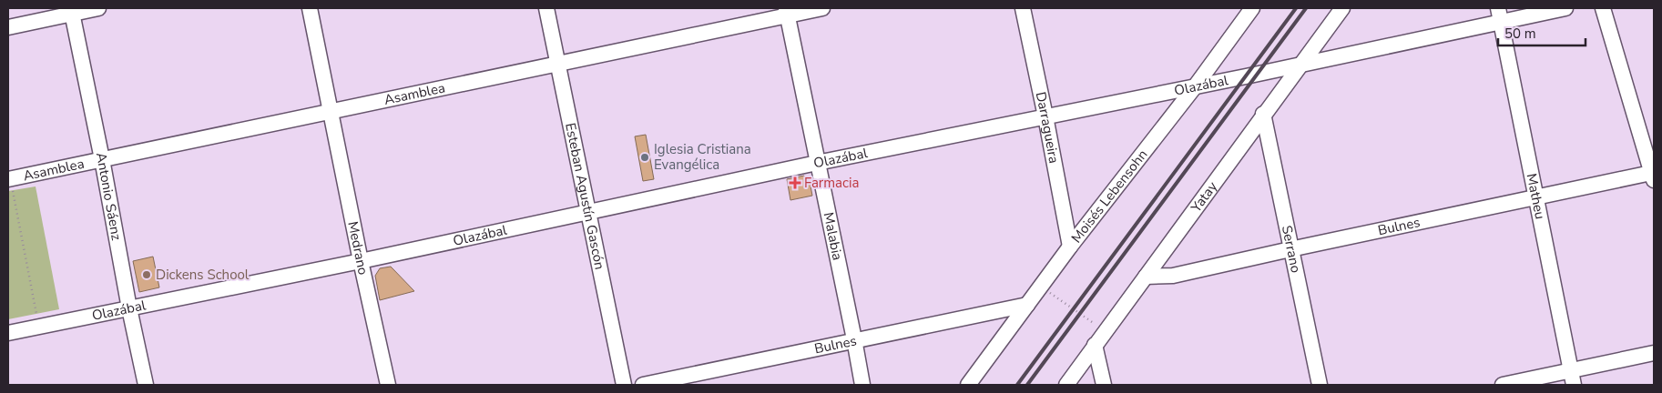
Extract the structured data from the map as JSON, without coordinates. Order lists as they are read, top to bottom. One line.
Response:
{"streets":{"street":["Olazábal","Asamblea","Darragueira","Antonio Sáenz","Esteban Agustín Gascón","Moisés Lebensohn","Yatay","Matheu","Bulnes","Malabia","Medrano","Serrano"]},"crossings":[["Olazábal","Darragueira"],["Olazábal","Antonio Sáenz"],["Olazábal","Esteban Agustín Gascón"],["Olazábal","Moisés Lebensohn"],["Olazábal","Yatay"],["Olazábal","Matheu"],["Olazábal","Malabia"],["Olazábal","Medrano"],["Asamblea","Antonio Sáenz"],["Asamblea","Esteban Agustín Gascón"],["Asamblea","Malabia"],["Asamblea","Medrano"],["Darragueira","Moisés Lebensohn"],["Moisés Lebensohn","Bulnes"],["Yatay","Bulnes"],["Yatay","Serrano"],["Matheu","Bulnes"],["Bulnes","Malabia"],["Bulnes","Serrano"]],"places":{"other":["Iglesia Cristiana Evangélica","Dickens School"],"health":["Farmacia"]},"scale_bar":"50 m"}
